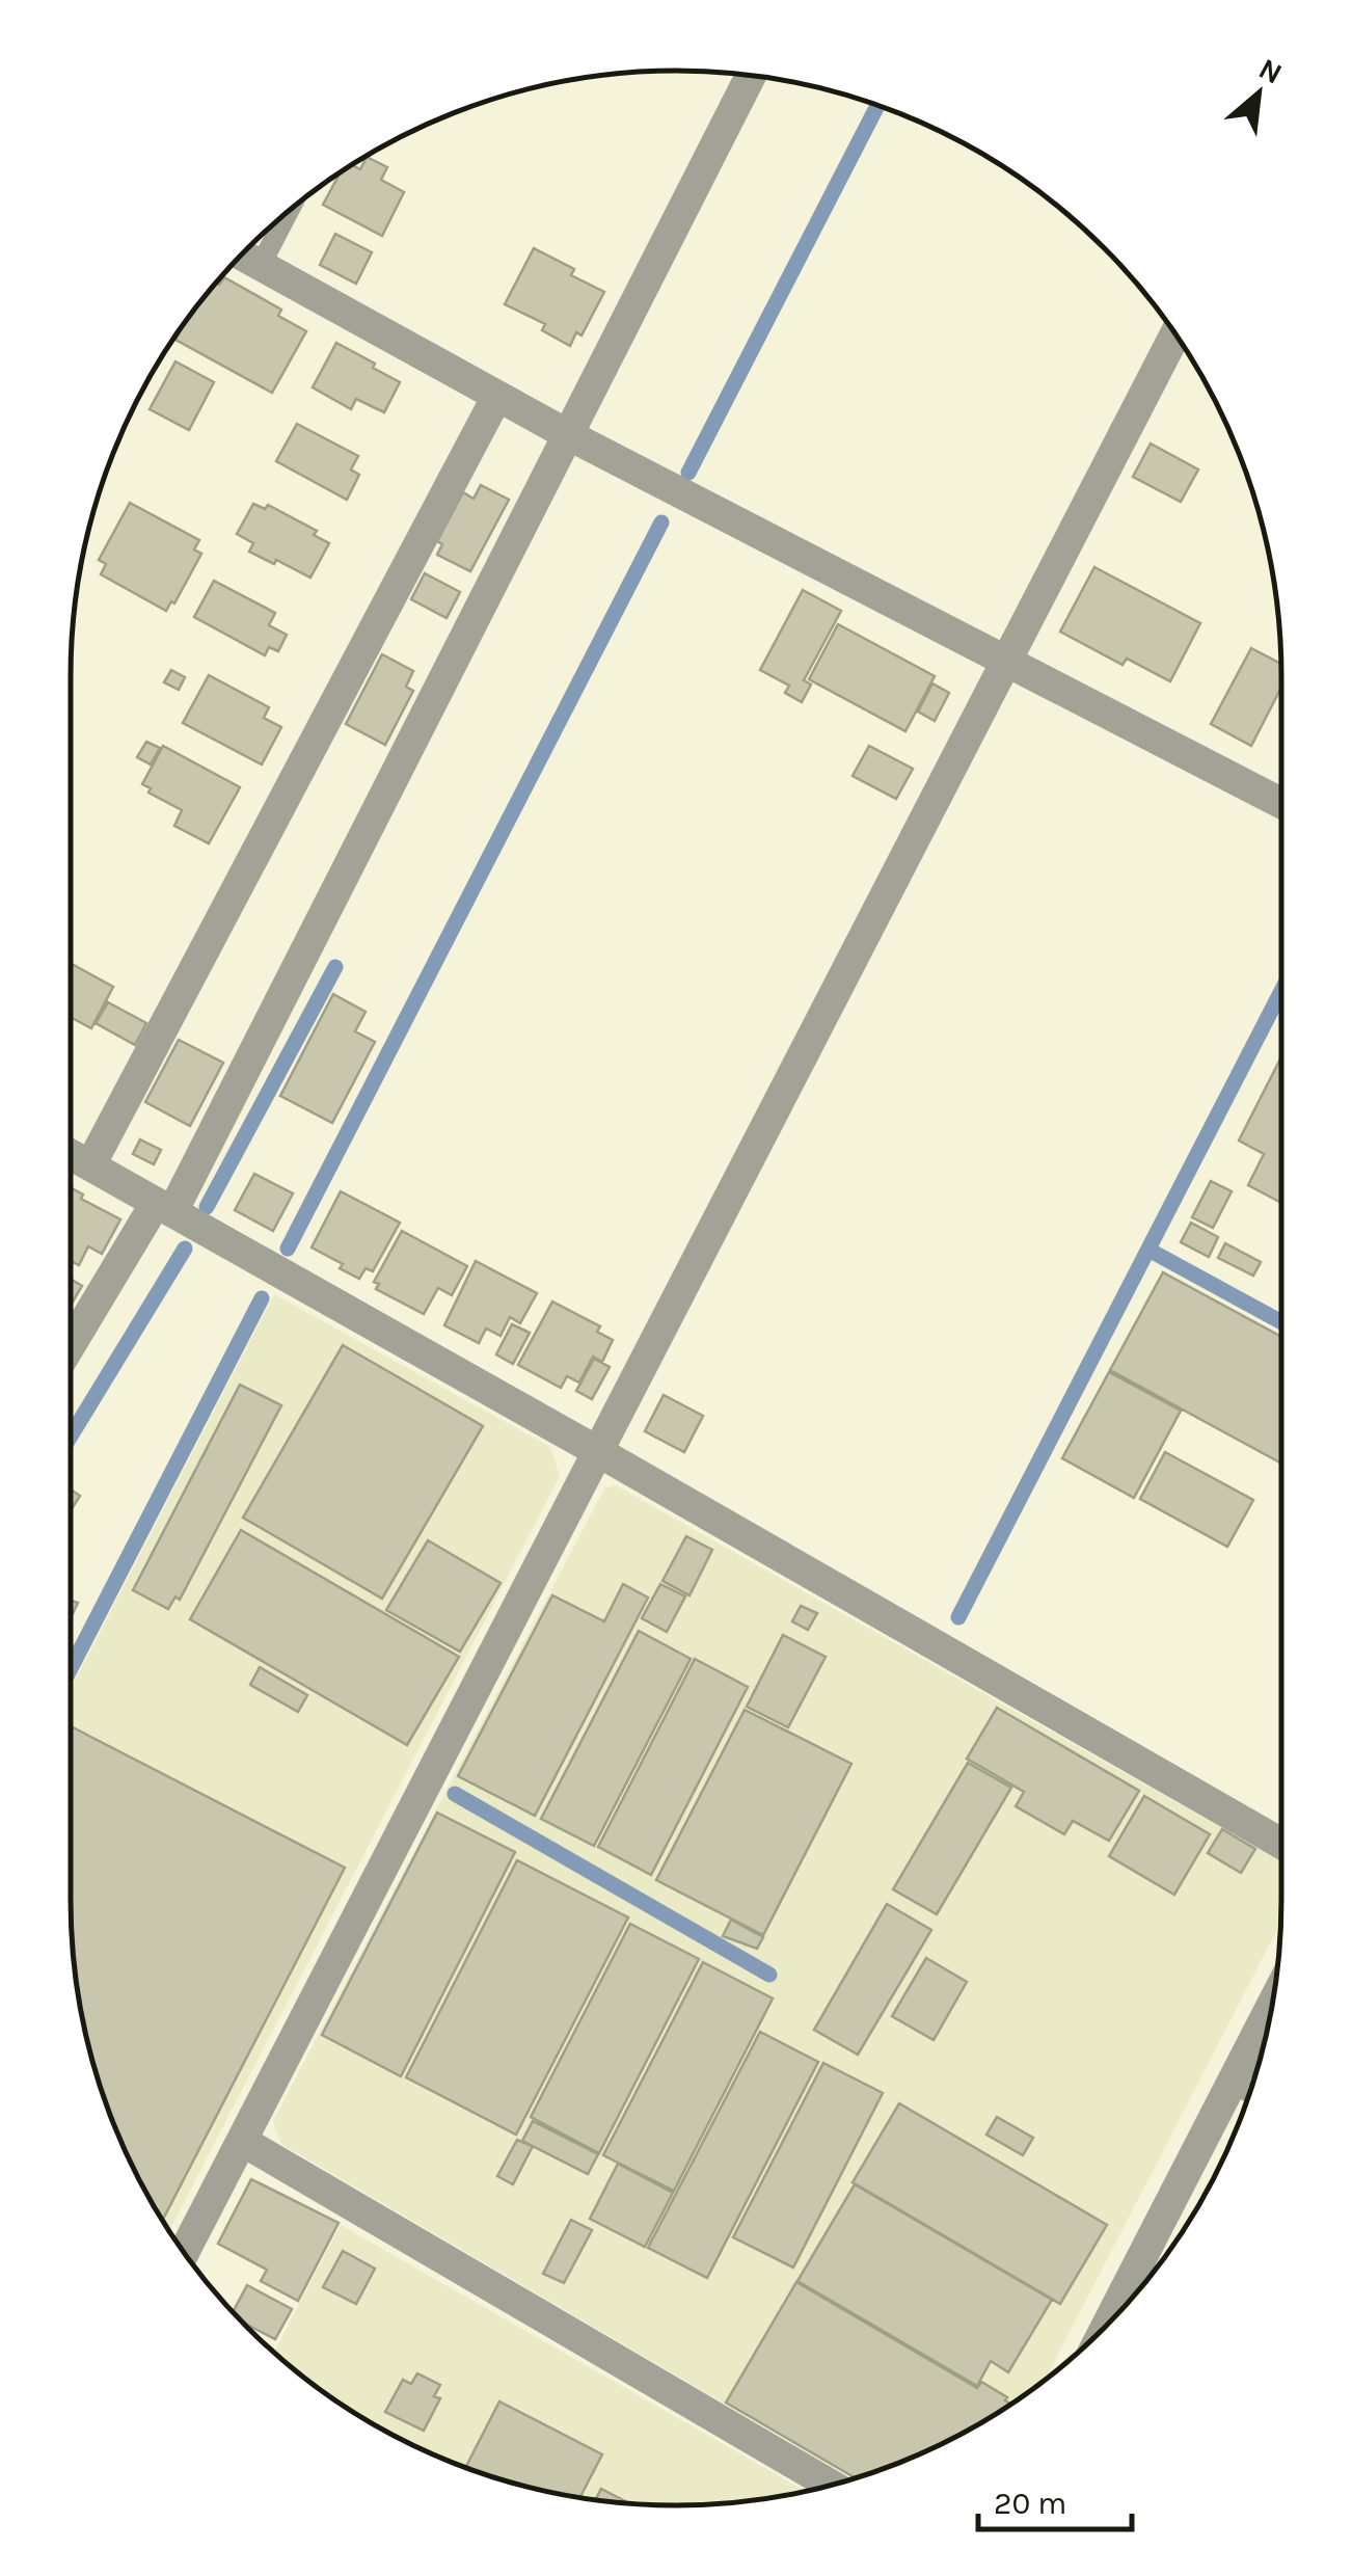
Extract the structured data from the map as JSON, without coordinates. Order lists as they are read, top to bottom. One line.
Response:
{"scale_bar":"20 m","north":"top right"}
